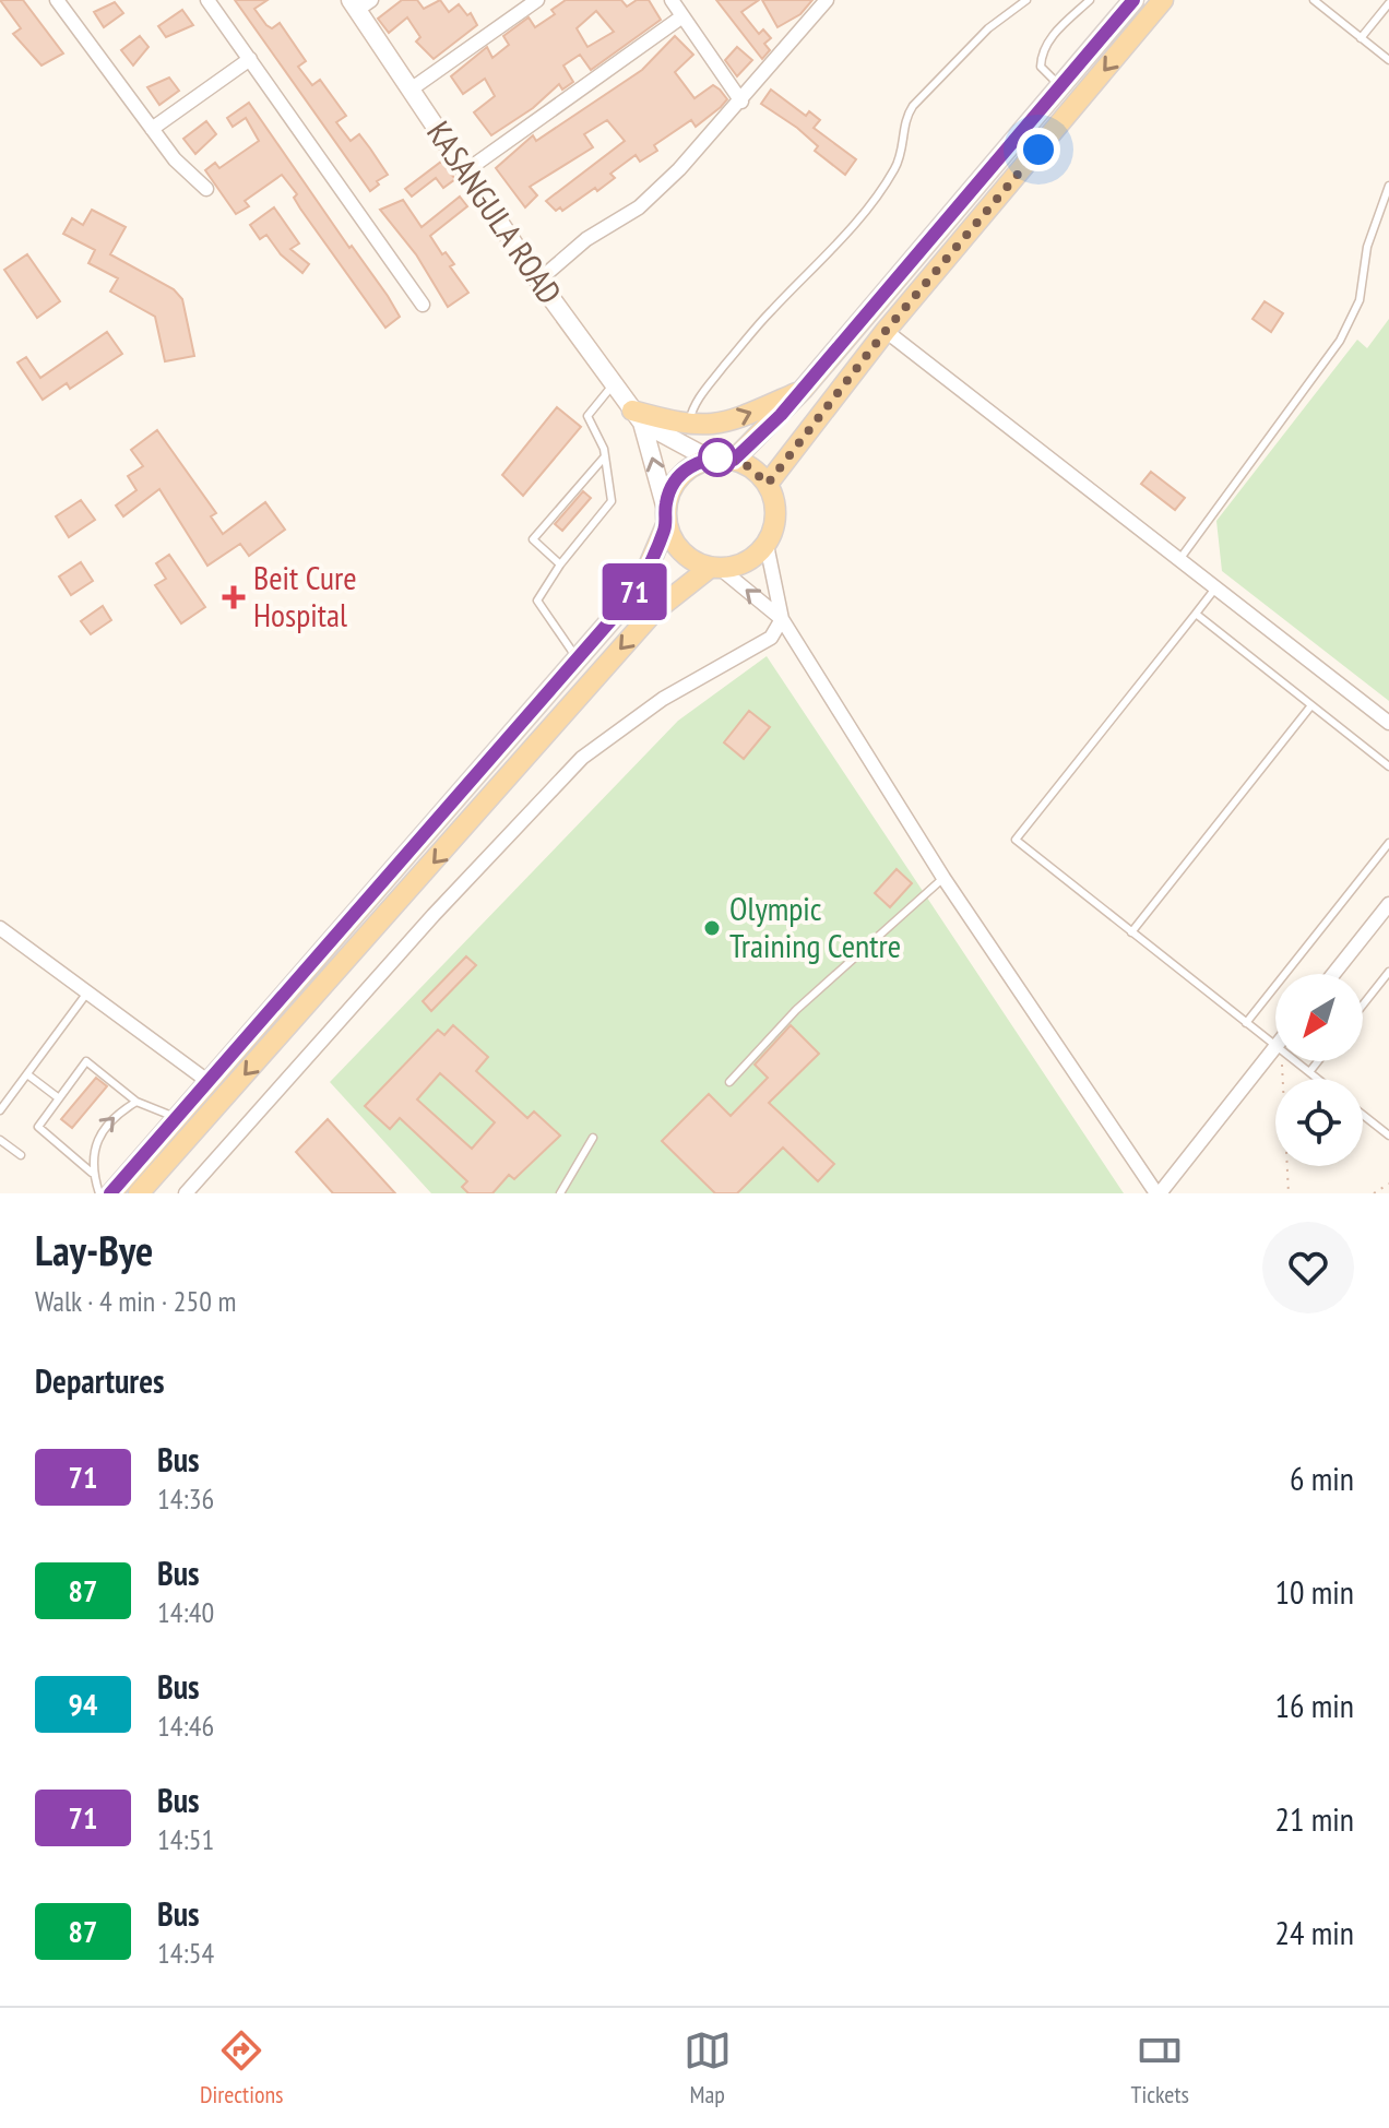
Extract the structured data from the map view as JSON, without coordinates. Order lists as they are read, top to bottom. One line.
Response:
{"streets":{"main road":["KASANGULA ROAD"]},"places":{"health":["Beit Cure Hospital"],"other":["Olympic Training Centre"]},"lines":["bus line 71"],"north":"bottom left","page":{"on_map":"71","heading":[["Lay-Bye","Walk · 4 min · 250 m"],"Departures"],"list":[{"mark":"71","name":"Bus","note":"14:36","value":"6 min"},{"mark":"87","name":"Bus","note":"14:40","value":"10 min"},{"mark":"94","name":"Bus","note":"14:46","value":"16 min"},{"mark":"71","name":"Bus","note":"14:51","value":"21 min"},{"mark":"87","name":"Bus","note":"14:54","value":"24 min"}],"tabs":["Directions","Map","Tickets"]}}
